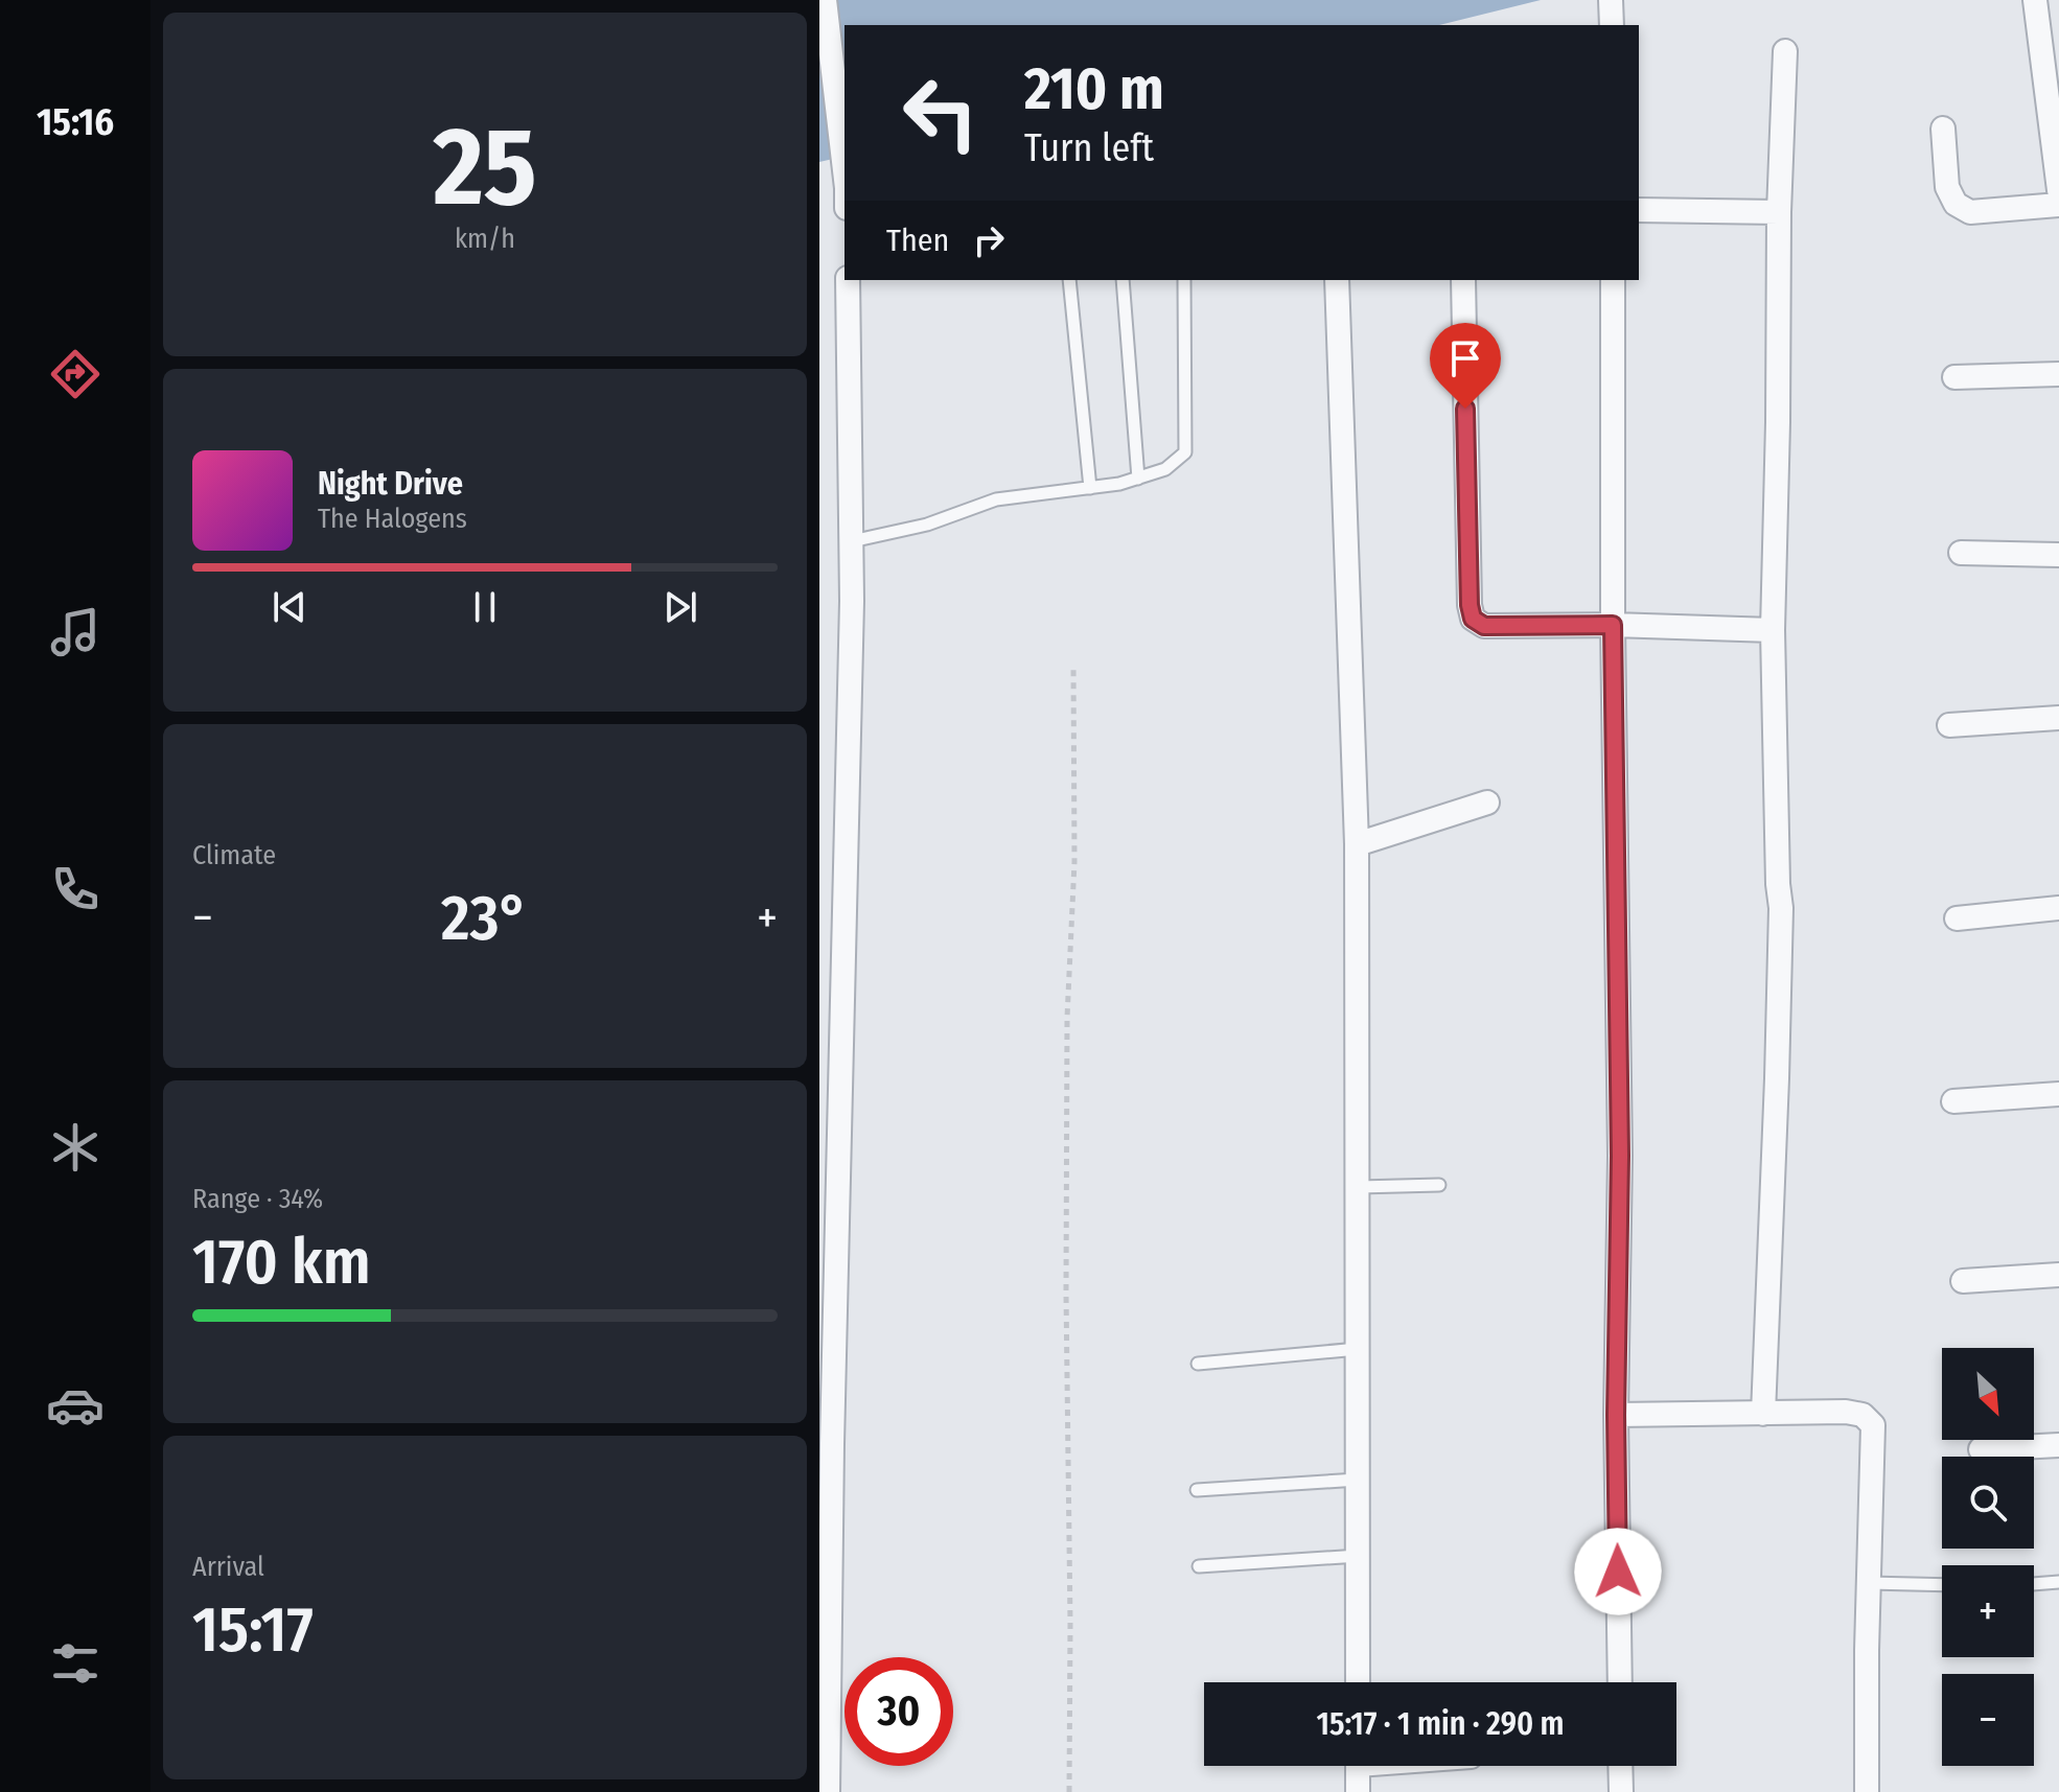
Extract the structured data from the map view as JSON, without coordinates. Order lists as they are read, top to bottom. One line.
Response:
{"north":"bottom right","page":{"tabs":"15:16","tile":[["25","km/h"],"Climate",["Range · 34%","170 km"],["Arrival","15:17"]],"turn":["210 m","Turn left"],"then":"Then","song":["Night Drive","The Halogens"],"heat":["−","23°","+"],"map_buttons":["+","−"],"limit":"30","trip":"15:17 · 1 min · 290 m"}}
